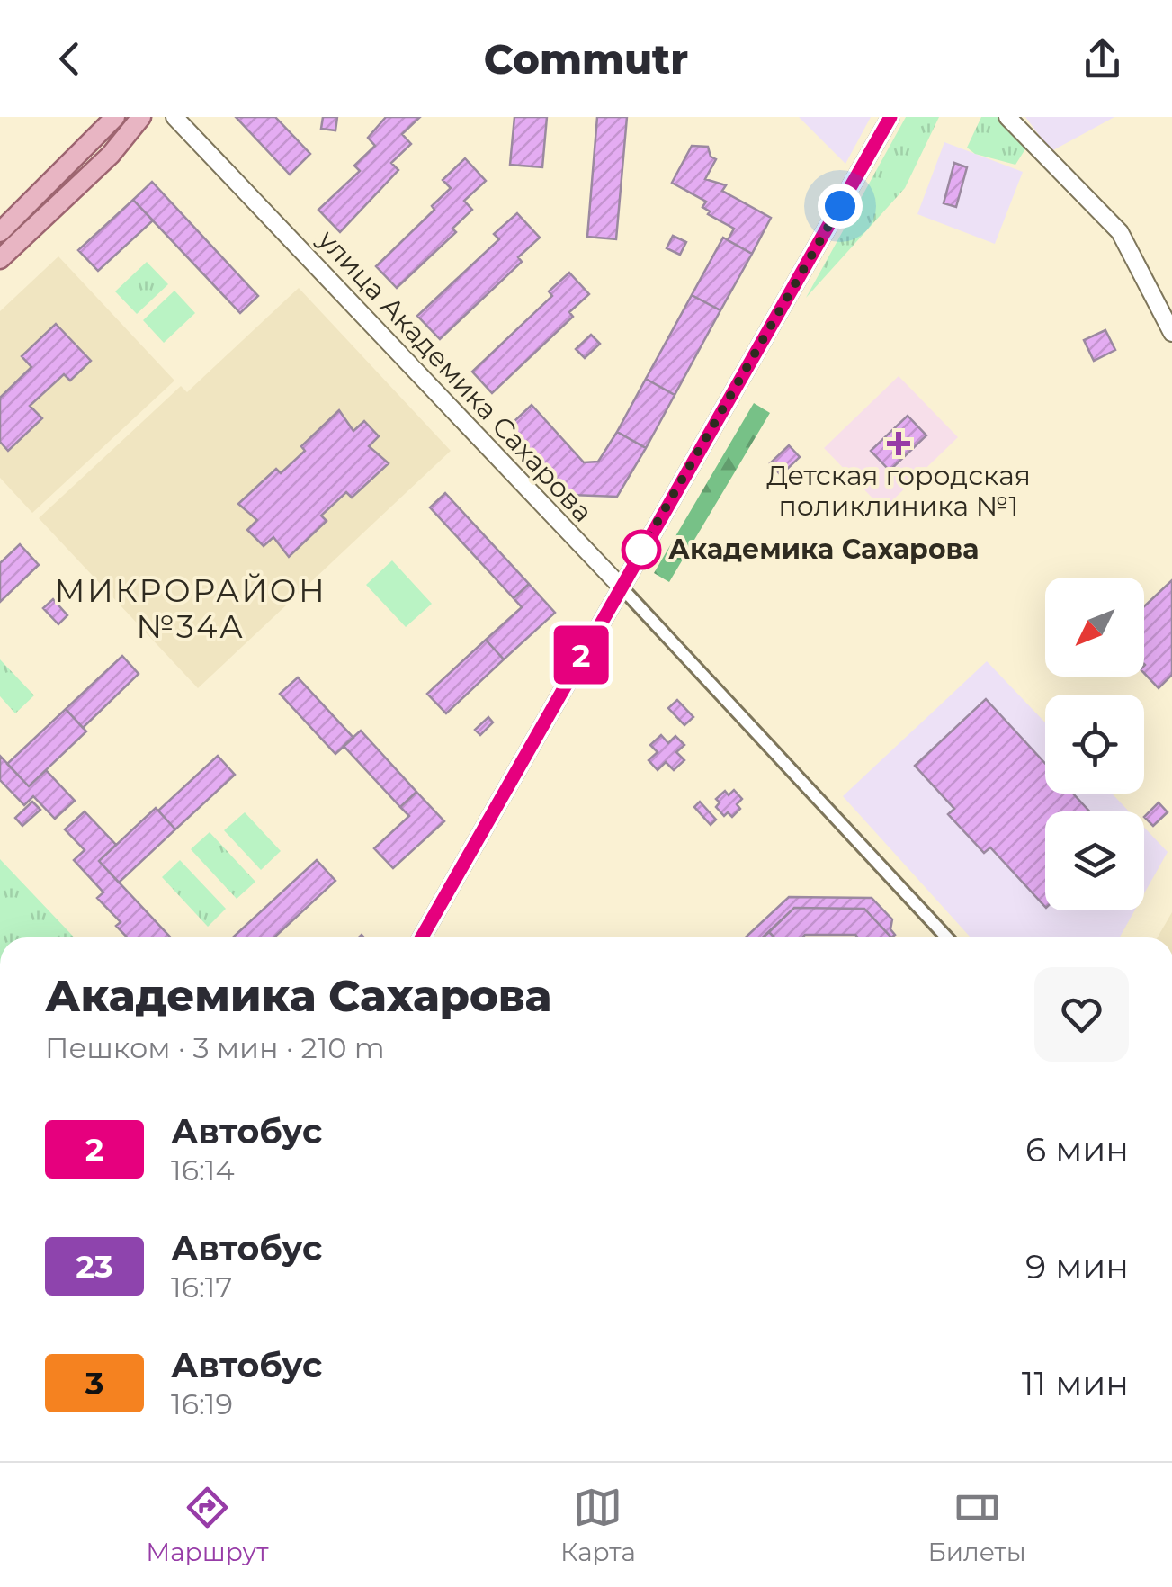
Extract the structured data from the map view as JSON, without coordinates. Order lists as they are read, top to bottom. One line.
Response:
{"streets":{"main road":["улица Академика Сахарова"]},"districts":["МИКРОРАЙОН №34А"],"places":{"health":["Детская городская поликлиника №1"],"other":["Академика Сахарова"]},"lines":["bus line 2"],"north":"bottom left","page":{"header":"Commutr","on_map":"2","heading":["Академика Сахарова","Пешком · 3 мин · 210 m"],"list":[{"mark":"2","name":"Автобус","note":"16:14","value":"6 мин"},{"mark":"23","name":"Автобус","note":"16:17","value":"9 мин"},{"mark":"3","name":"Автобус","note":"16:19","value":"11 мин"}],"tabs":["Маршрут","Карта","Билеты"]}}
